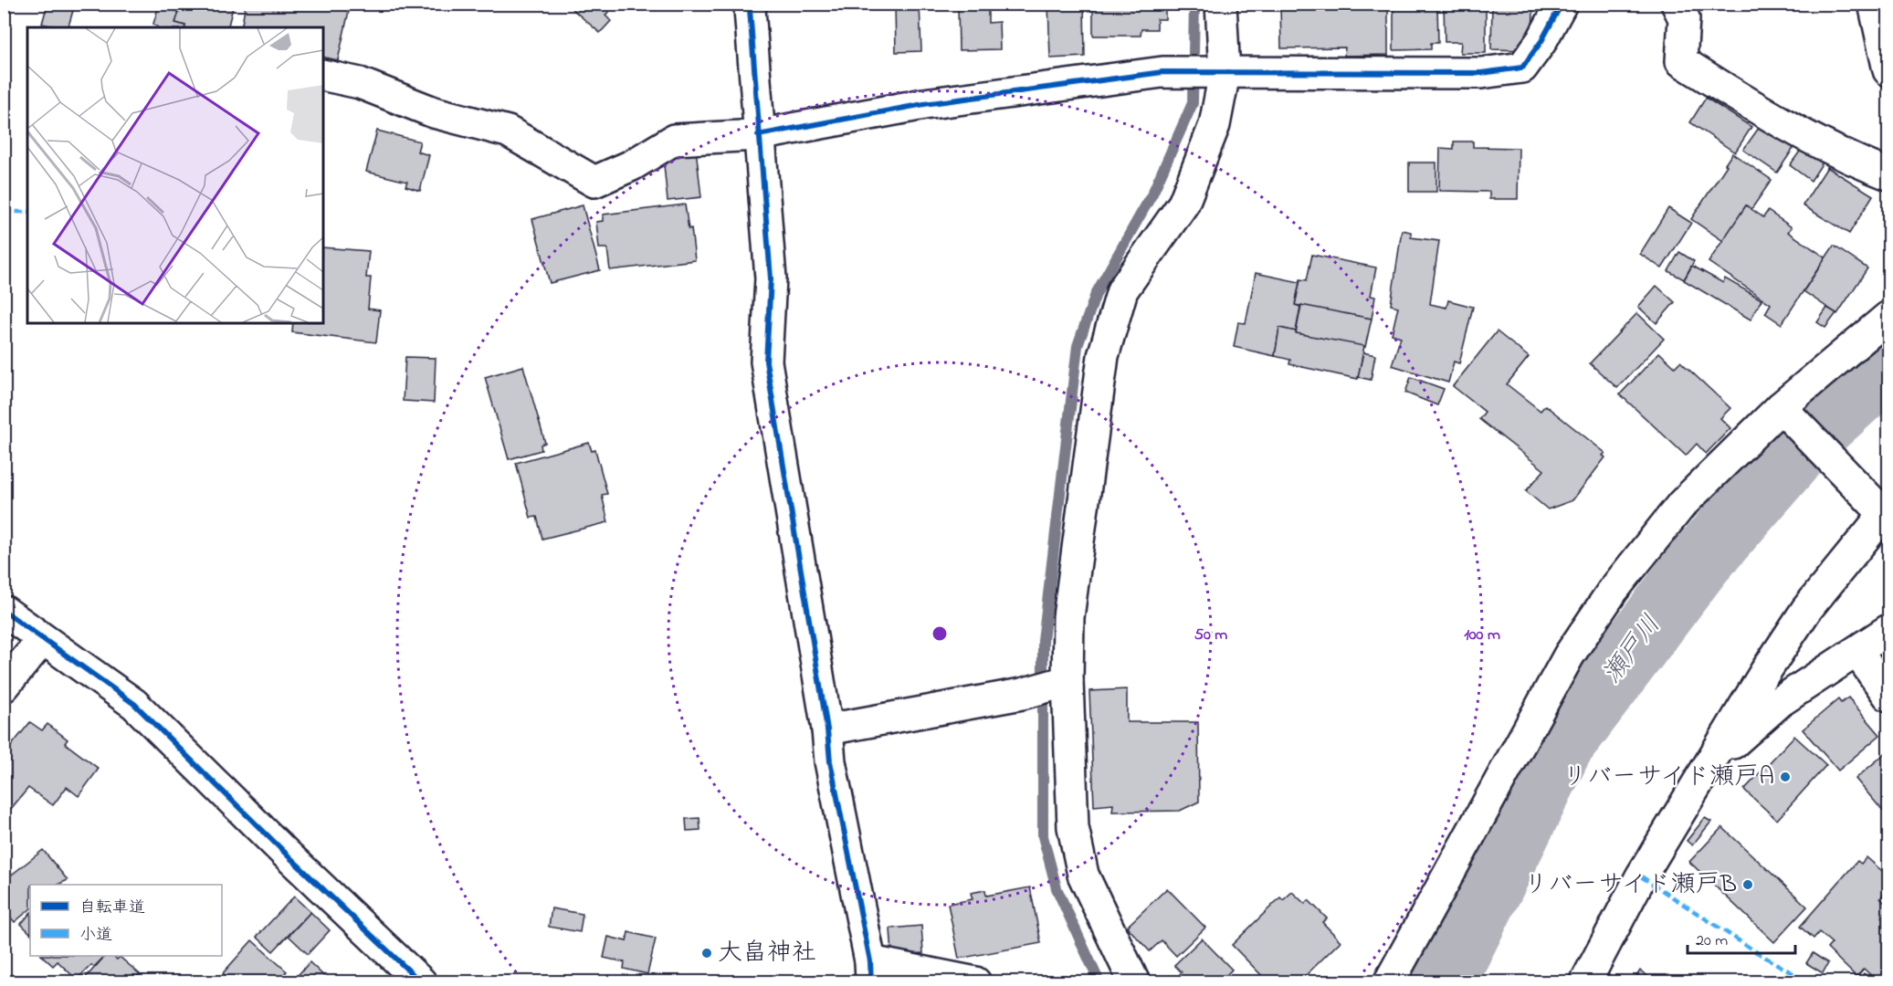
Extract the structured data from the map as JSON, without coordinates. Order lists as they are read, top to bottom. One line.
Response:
{"water":["瀬戸川"],"places":["リバーサイド瀬戸A","リバーサイド瀬戸B","大畠神社"],"legend":["自転車道","小道"],"scale_bar":"20 m","rings":["50 m","100 m"]}
